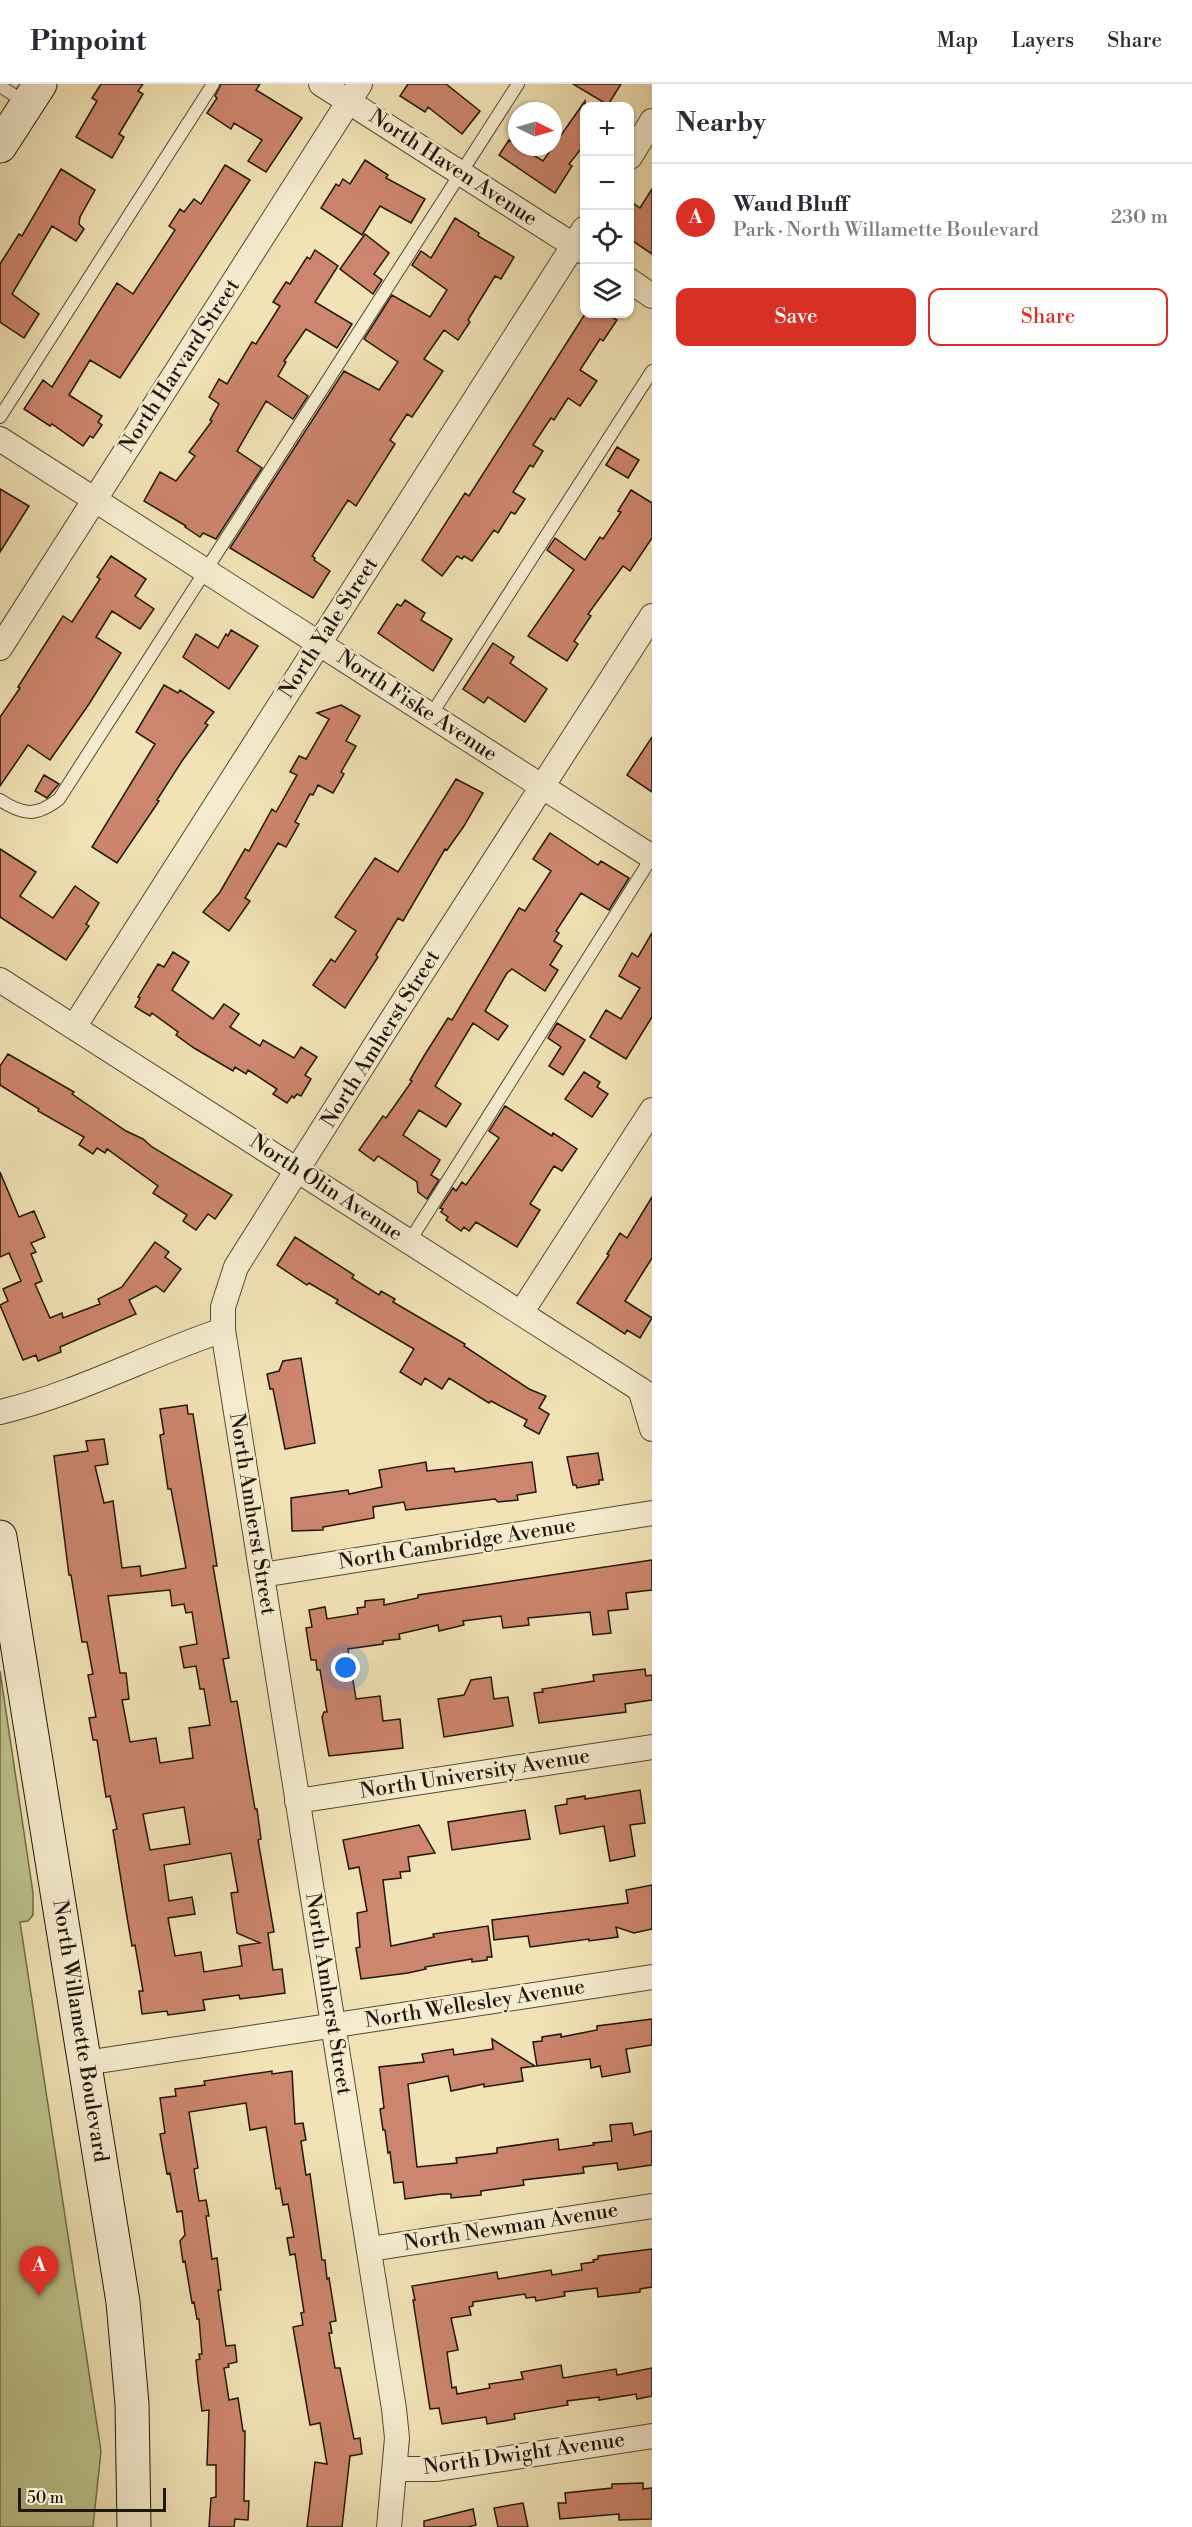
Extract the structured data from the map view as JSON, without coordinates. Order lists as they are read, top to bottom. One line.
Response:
{"streets":{"main road":["North Willamette Boulevard"],"street":["North Haven Avenue","North Harvard Street","North Yale Street","North Fiske Avenue","North Amherst Street","North Olin Avenue","North Cambridge Avenue","North University Avenue","North Wellesley Avenue","North Newman Avenue","North Dwight Avenue"]},"crossings":[["North Haven Avenue","North Harvard Street"],["North Harvard Street","North Fiske Avenue"],["North Yale Street","North Fiske Avenue"],["North Yale Street","North Olin Avenue"],["North Fiske Avenue","North Amherst Street"],["North Amherst Street","North Olin Avenue"],["North Amherst Street","North Cambridge Avenue"],["North Amherst Street","North University Avenue"],["North Amherst Street","North Wellesley Avenue"],["North Amherst Street","North Newman Avenue"],["North Amherst Street","North Dwight Avenue"],["North Wellesley Avenue","North Willamette Boulevard"]],"scale_bar":"50 m","north":"right","page":{"header":"Pinpoint","nav":["Map","Layers","Share"],"heading":"Nearby","map_buttons":["+","−"],"list":[{"mark":"A","name":"Waud Bluff","note":"Park · North Willamette Boulevard","value":"230 m"}],"buttons":["Save","Share"],"pins":"A","scale":"50 m"}}
